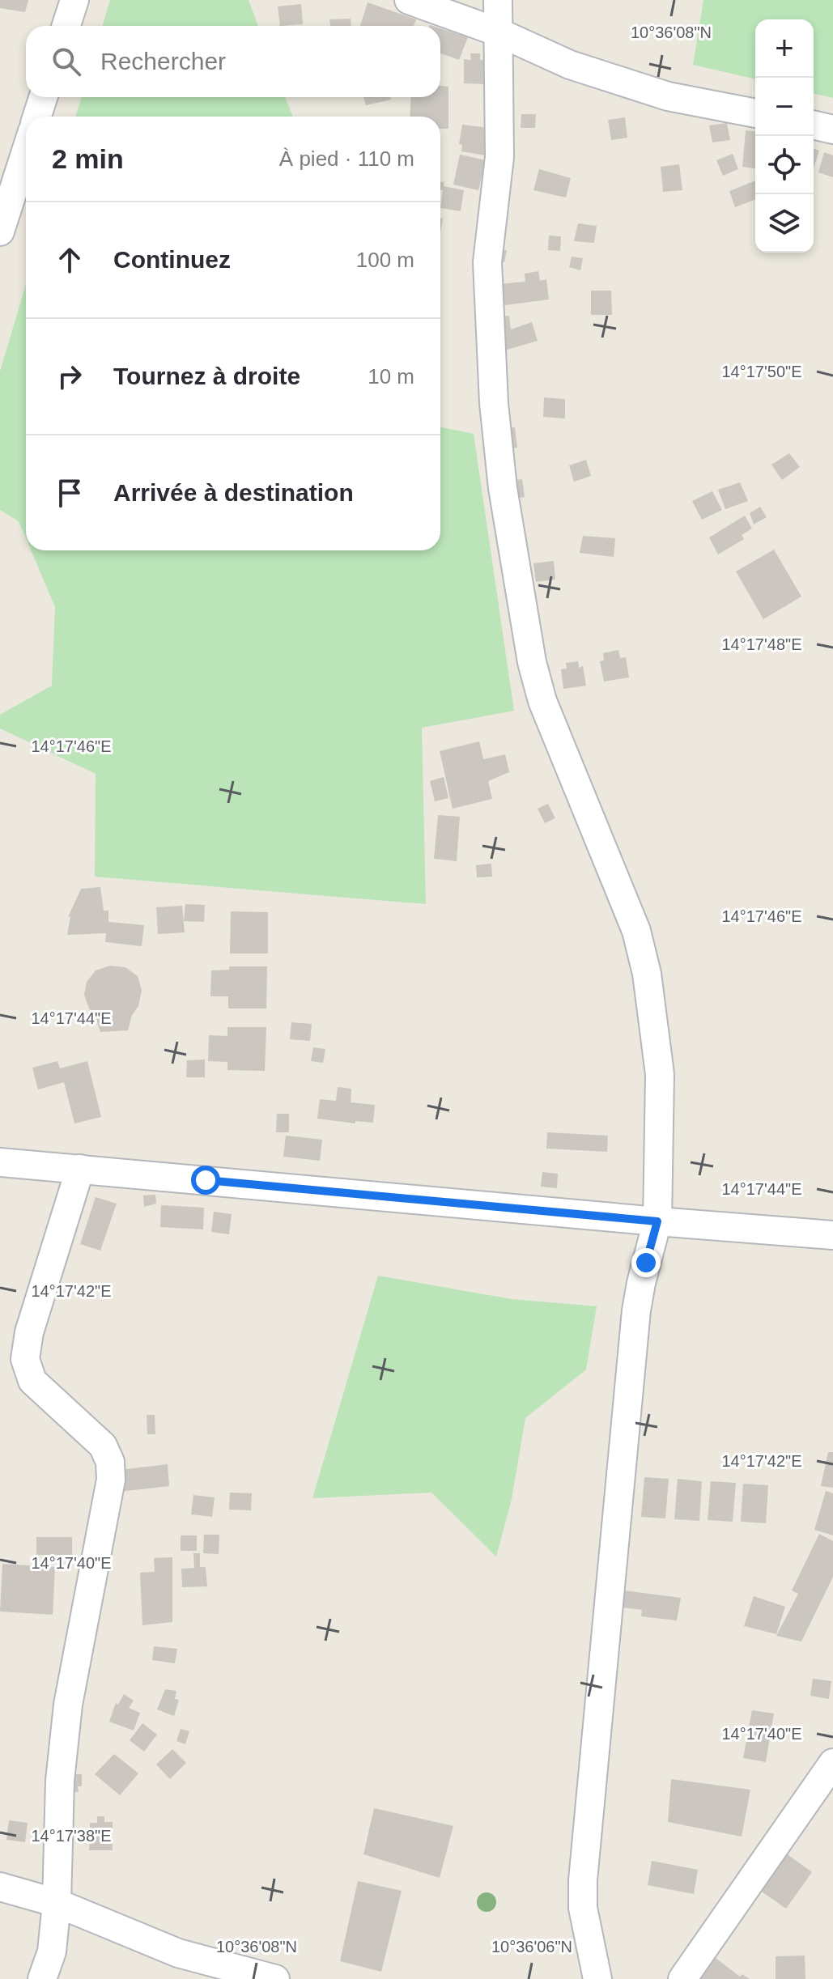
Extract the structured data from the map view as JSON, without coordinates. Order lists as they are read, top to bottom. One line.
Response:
{"page":{"map_buttons":["+","−"],"search":"Rechercher","heading":["2 min","À pied · 110 m"],"list":[["Continuez","100 m"],["Tournez à droite","10 m"],"Arrivée à destination"]},"coordinates":["10°36'08\"N","14°17'50\"E","14°17'48\"E","14°17'46\"E","14°17'44\"E","14°17'42\"E","14°17'40\"E","14°17'38\"E","10°36'06\"N"]}
